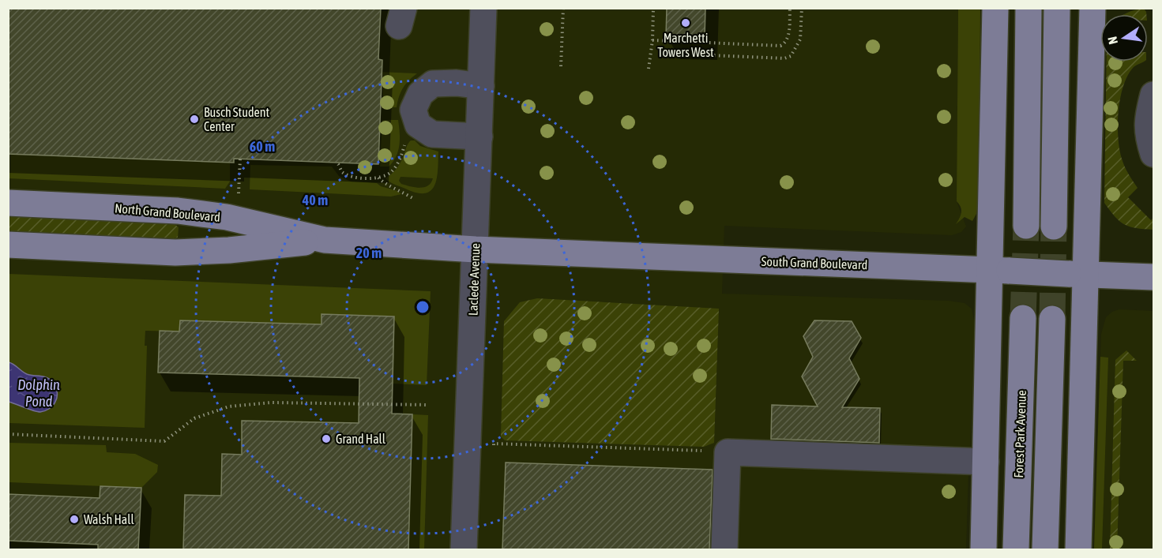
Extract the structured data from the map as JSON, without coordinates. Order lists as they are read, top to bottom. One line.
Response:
{"streets":{"main road":["North Grand Boulevard","South Grand Boulevard","Forest Park Avenue"],"street":["Laclede Avenue"]},"crossings":[["North Grand Boulevard","South Grand Boulevard"],["North Grand Boulevard","Laclede Avenue"],["South Grand Boulevard","Laclede Avenue"]],"water":["Dolphin Pond"],"places":["Marchetti Towers West","Busch Student Center","Grand Hall","Walsh Hall"],"north":"left","rings":["60 m","40 m","20 m"]}
